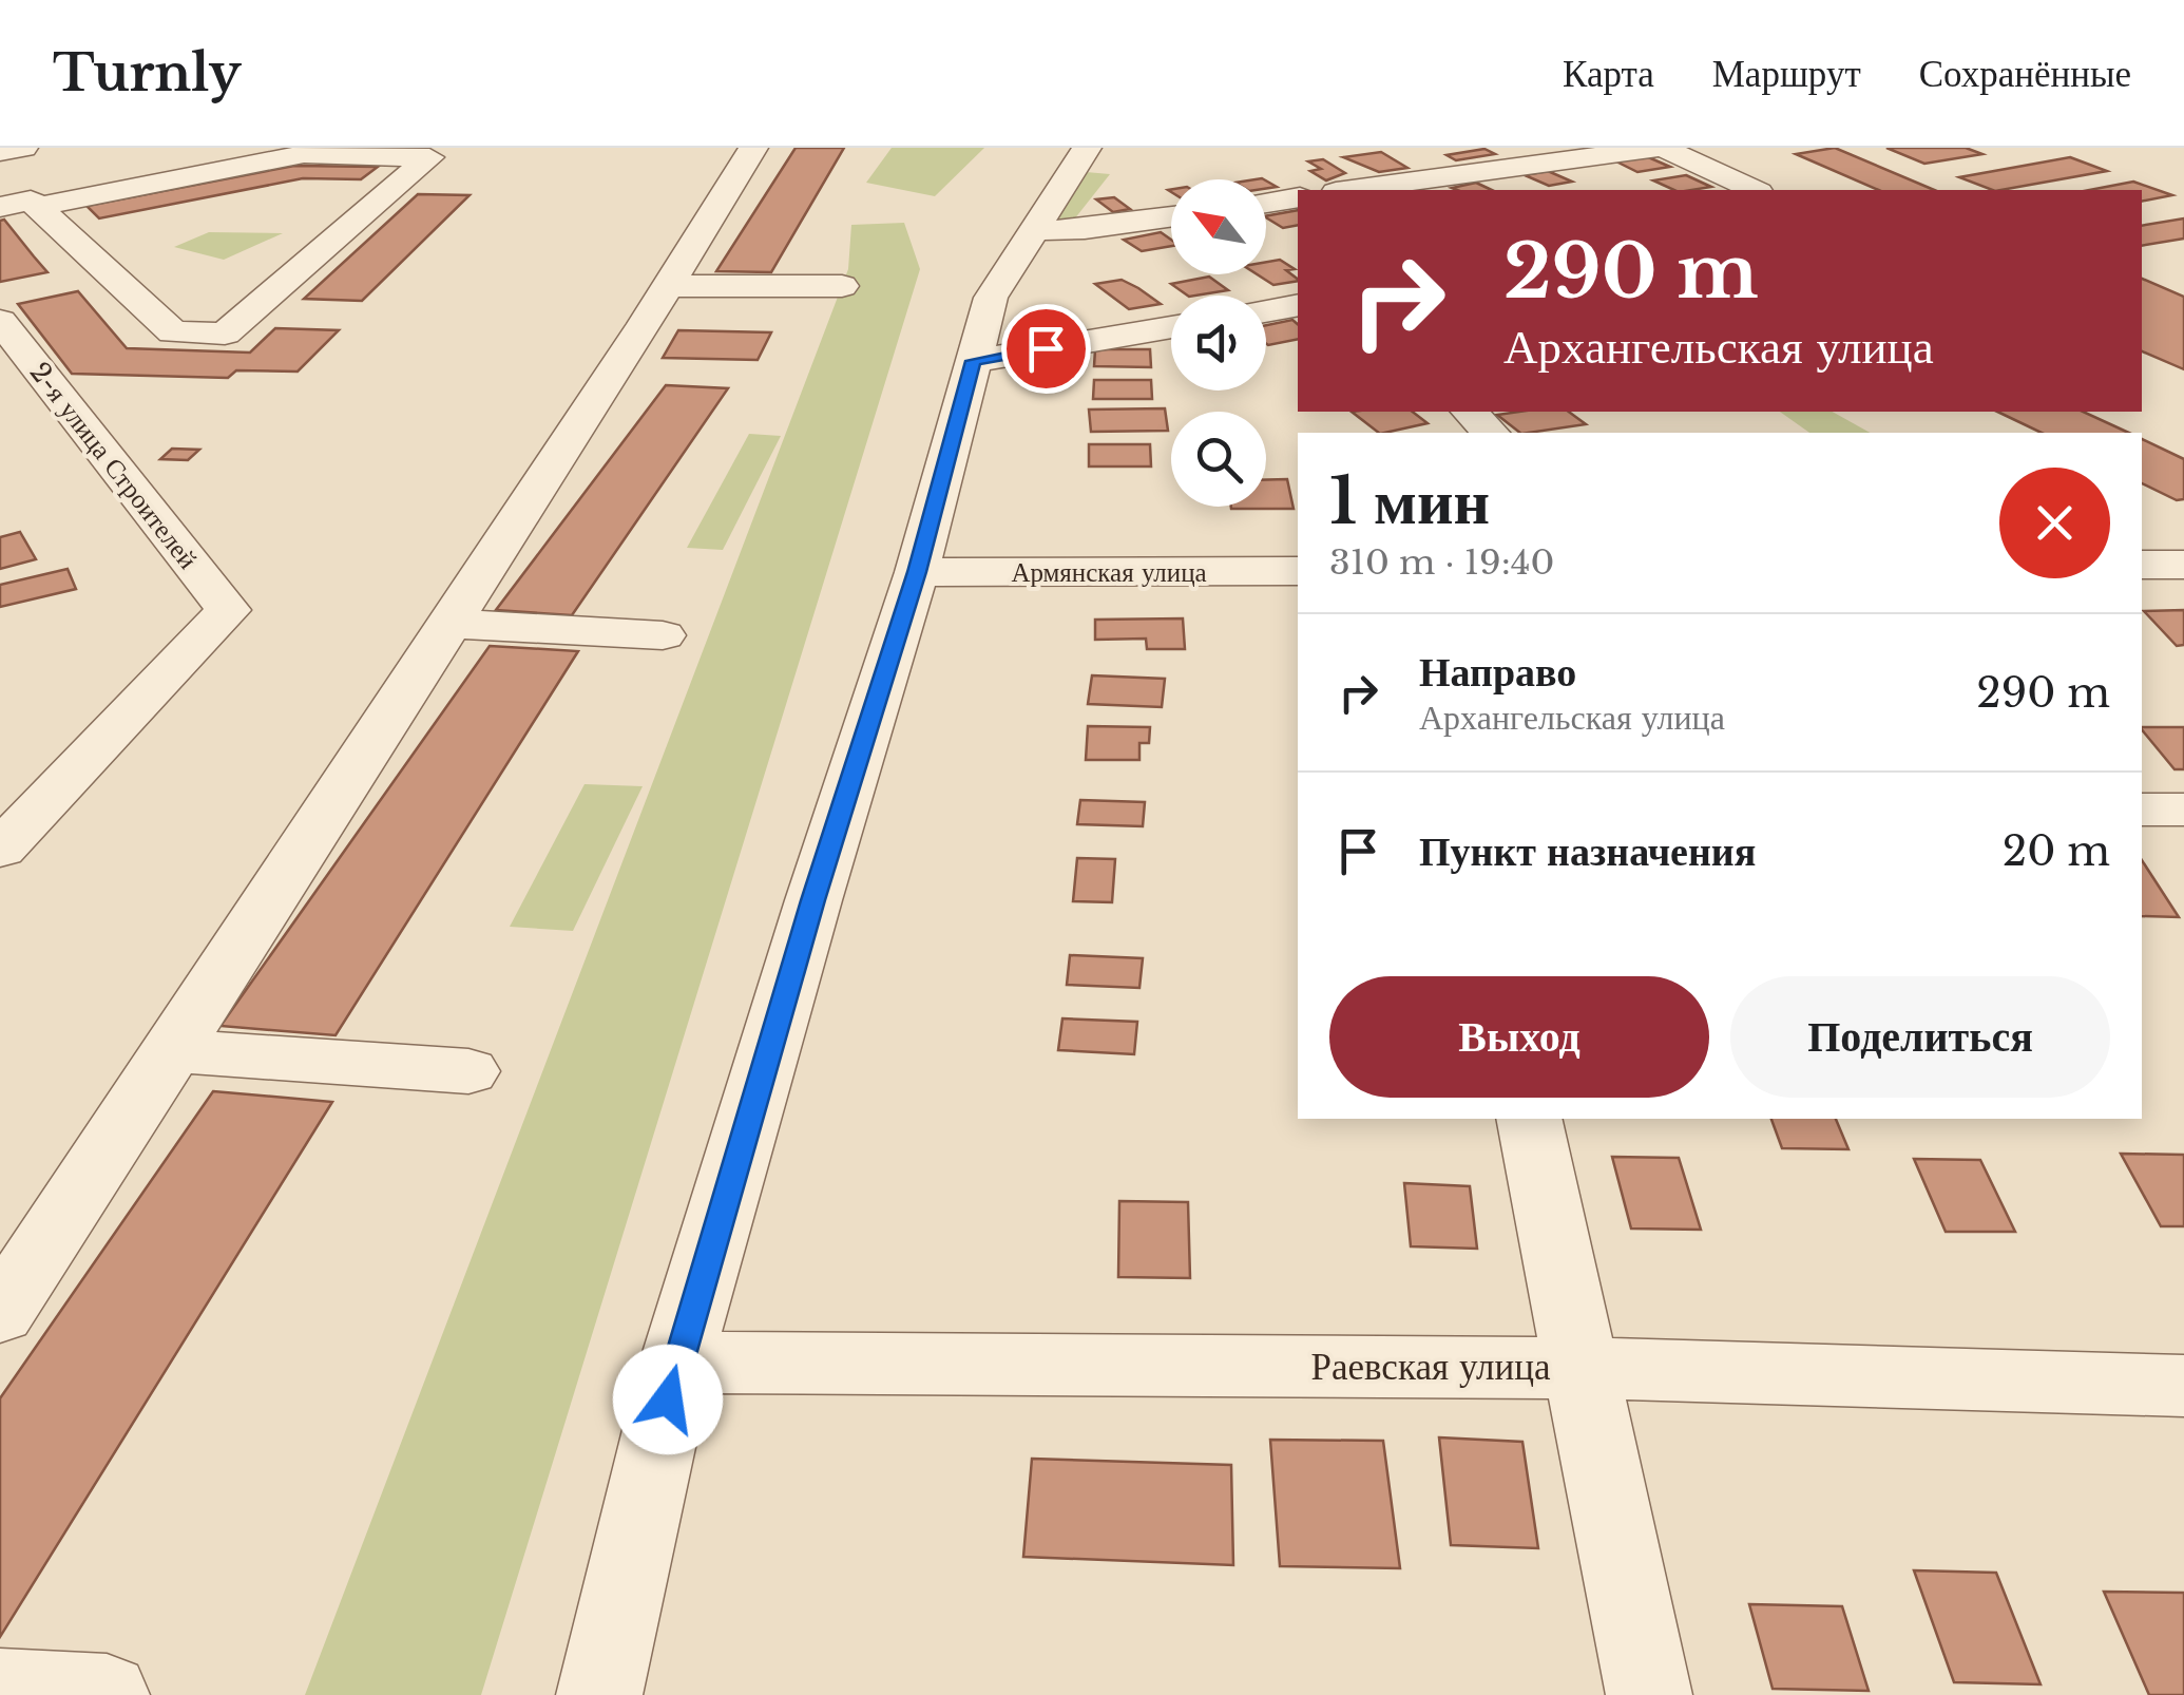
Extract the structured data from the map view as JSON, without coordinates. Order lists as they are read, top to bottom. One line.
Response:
{"streets":{"street":["2-я улица Строителей","Армянская улица","Раевская улица"]},"north":"top left","page":{"header":"Turnly","nav":["Карта","Маршрут","Сохранённые"],"turn":["290 m","Архангельская улица"],"heading":["1 мин","310 m · 19:40"],"list":[{"name":"Направо","note":"Архангельская улица","value":"290 m"},{"name":"Пункт назначения","value":"20 m"}],"buttons":["Выход","Поделиться"]}}
